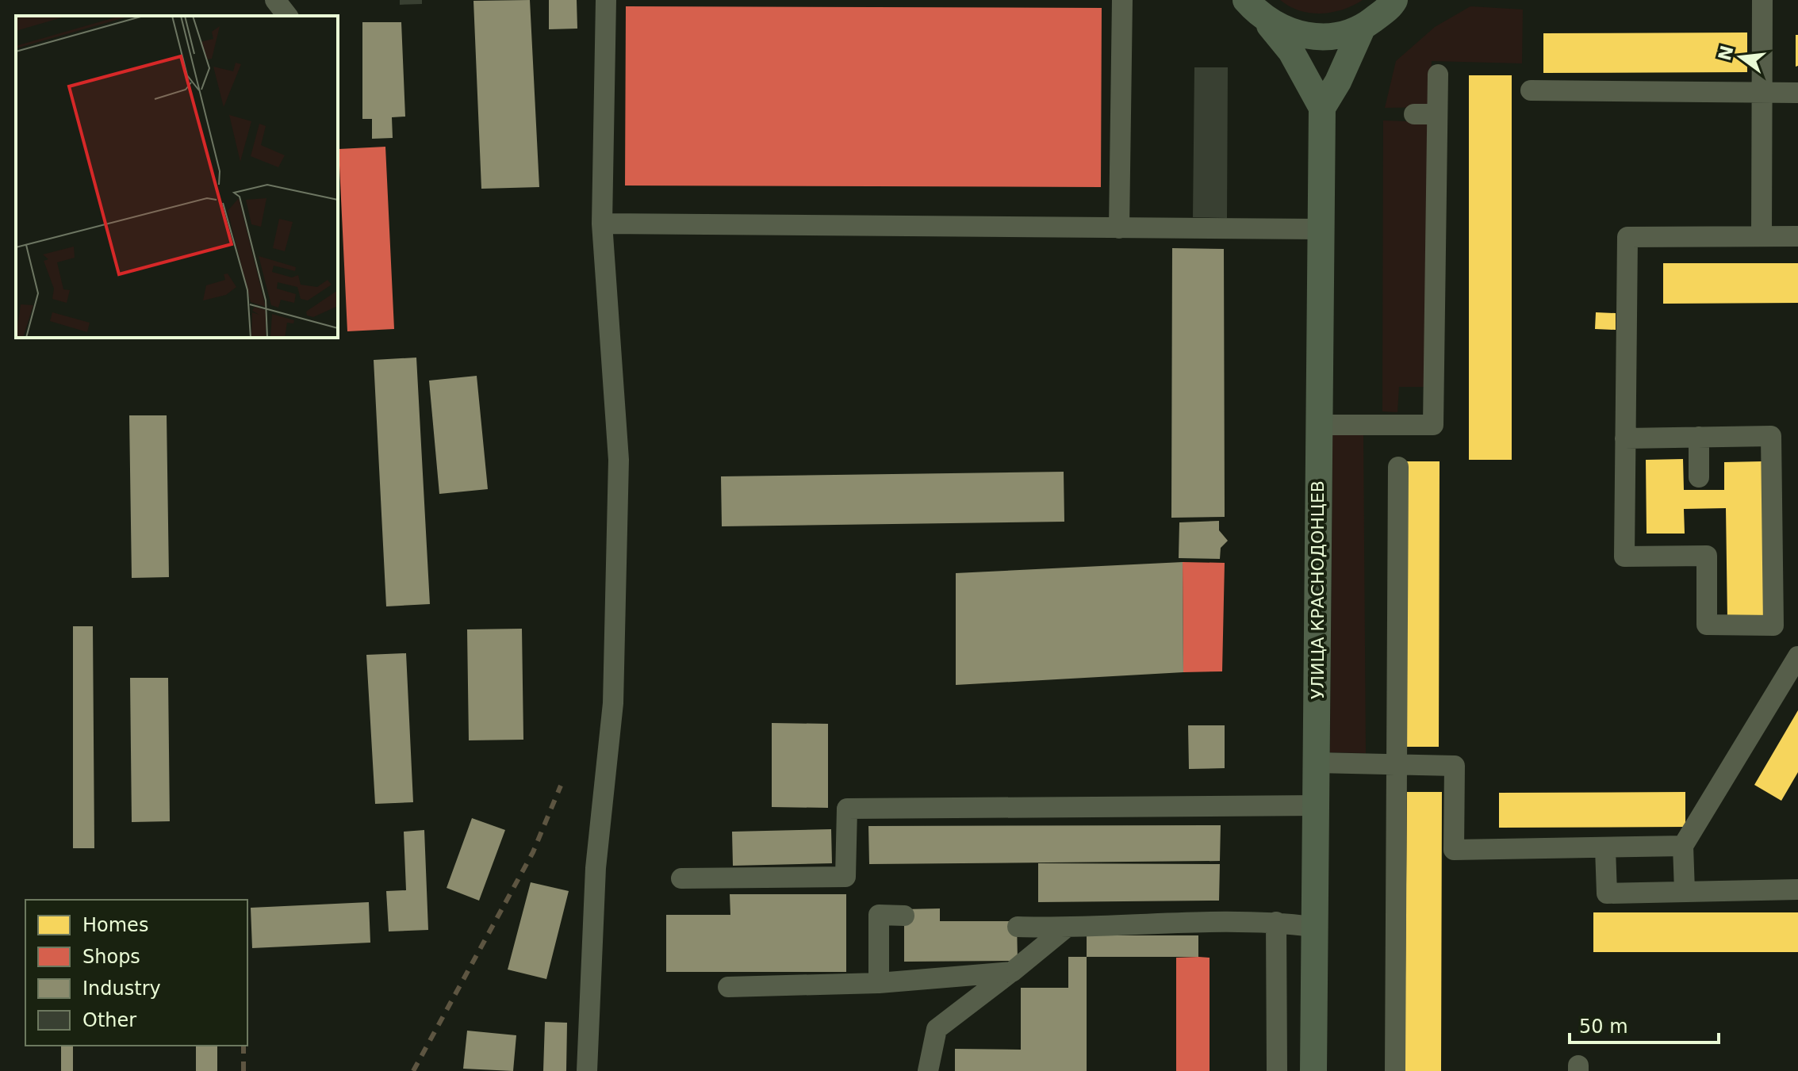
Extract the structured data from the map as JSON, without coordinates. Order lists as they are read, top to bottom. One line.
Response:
{"streets":{"main road":["УЛИЦА КРАСНОДОНЦЕВ"]},"legend":["Homes","Shops","Industry","Other"],"scale_bar":"50 m","north":"left"}
